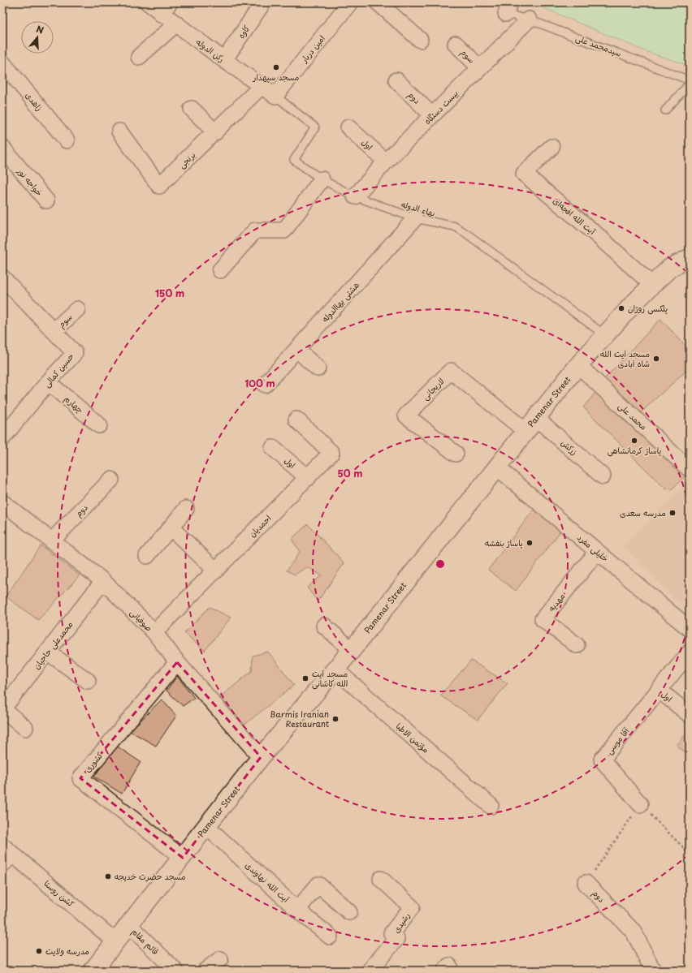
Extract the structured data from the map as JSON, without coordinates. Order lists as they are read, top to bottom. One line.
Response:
{"streets":{"street":["کاوه","امین دربار","رکن الدوله","سوم","دوم","زاهدی","بیست دستگاه","اول","برنجی","خواجه نور","آیت الله افجه‌ای","هشتی بهاالدوله","حسین کمالی","لاریجانی","Pamenar Street","چهارم","محمد علی","زرکش","احمدیان","خلیلی مفرد","مهدیه","صوفیانی","محمدعلی حاجیان","مؤتمن الاطبا","آقا موسی","کشوری","آیت الله نهاوندی","کشن روستا","رشیدی","قائم مقام"],"lane":["سیدمحمد علی","بهاء الدوله"]},"crossings":[["کاوه","رکن الدوله"],["سیدمحمد علی","بیست دستگاه"],["امین دربار","رکن الدوله"],["امین دربار","بهاء الدوله"],["رکن الدوله","برنجی"],["رکن الدوله","بهاء الدوله"],["سوم","بیست دستگاه"],["سوم","حسین کمالی"],["دوم","بیست دستگاه"],["دوم","صوفیانی"],["دوم","آقا موسی"],["بیست دستگاه","اول"],["بیست دستگاه","بهاء الدوله"],["اول","احمدیان"],["اول","آقا موسی"],["بهاء الدوله","هشتی بهاالدوله"],["بهاء الدوله","Pamenar Street"],["آیت الله افجه‌ای","Pamenar Street"],["حسین کمالی","چهارم"],["لاریجانی","Pamenar Street"],["لاریجانی","زرکش"],["Pamenar Street","محمد علی"],["Pamenar Street","زرکش"],["Pamenar Street","خلیلی مفرد"],["Pamenar Street","صوفیانی"],["Pamenar Street","مؤتمن الاطبا"],["Pamenar Street","کشوری"],["Pamenar Street","آیت الله نهاوندی"],["Pamenar Street","کشن روستا"],["Pamenar Street","قائم مقام"],["احمدیان","صوفیانی"],["خلیلی مفرد","مهدیه"],["صوفیانی","محمدعلی حاجیان"],["صوفیانی","کشوری"]],"places":["مسجد سپهدار","پلکسی روژان","مسجد آیت الله شاه آبادی","پاساژ کرمانشاهی","مدرسه سعدی","پاساژ بنفشه","مسجد آیت الله کاشانی","Barmis Iranian Restaurant","مسجد حضرت خدیجه","مدرسه ولایت"],"north":"top","rings":["150 m","100 m","50 m"]}
